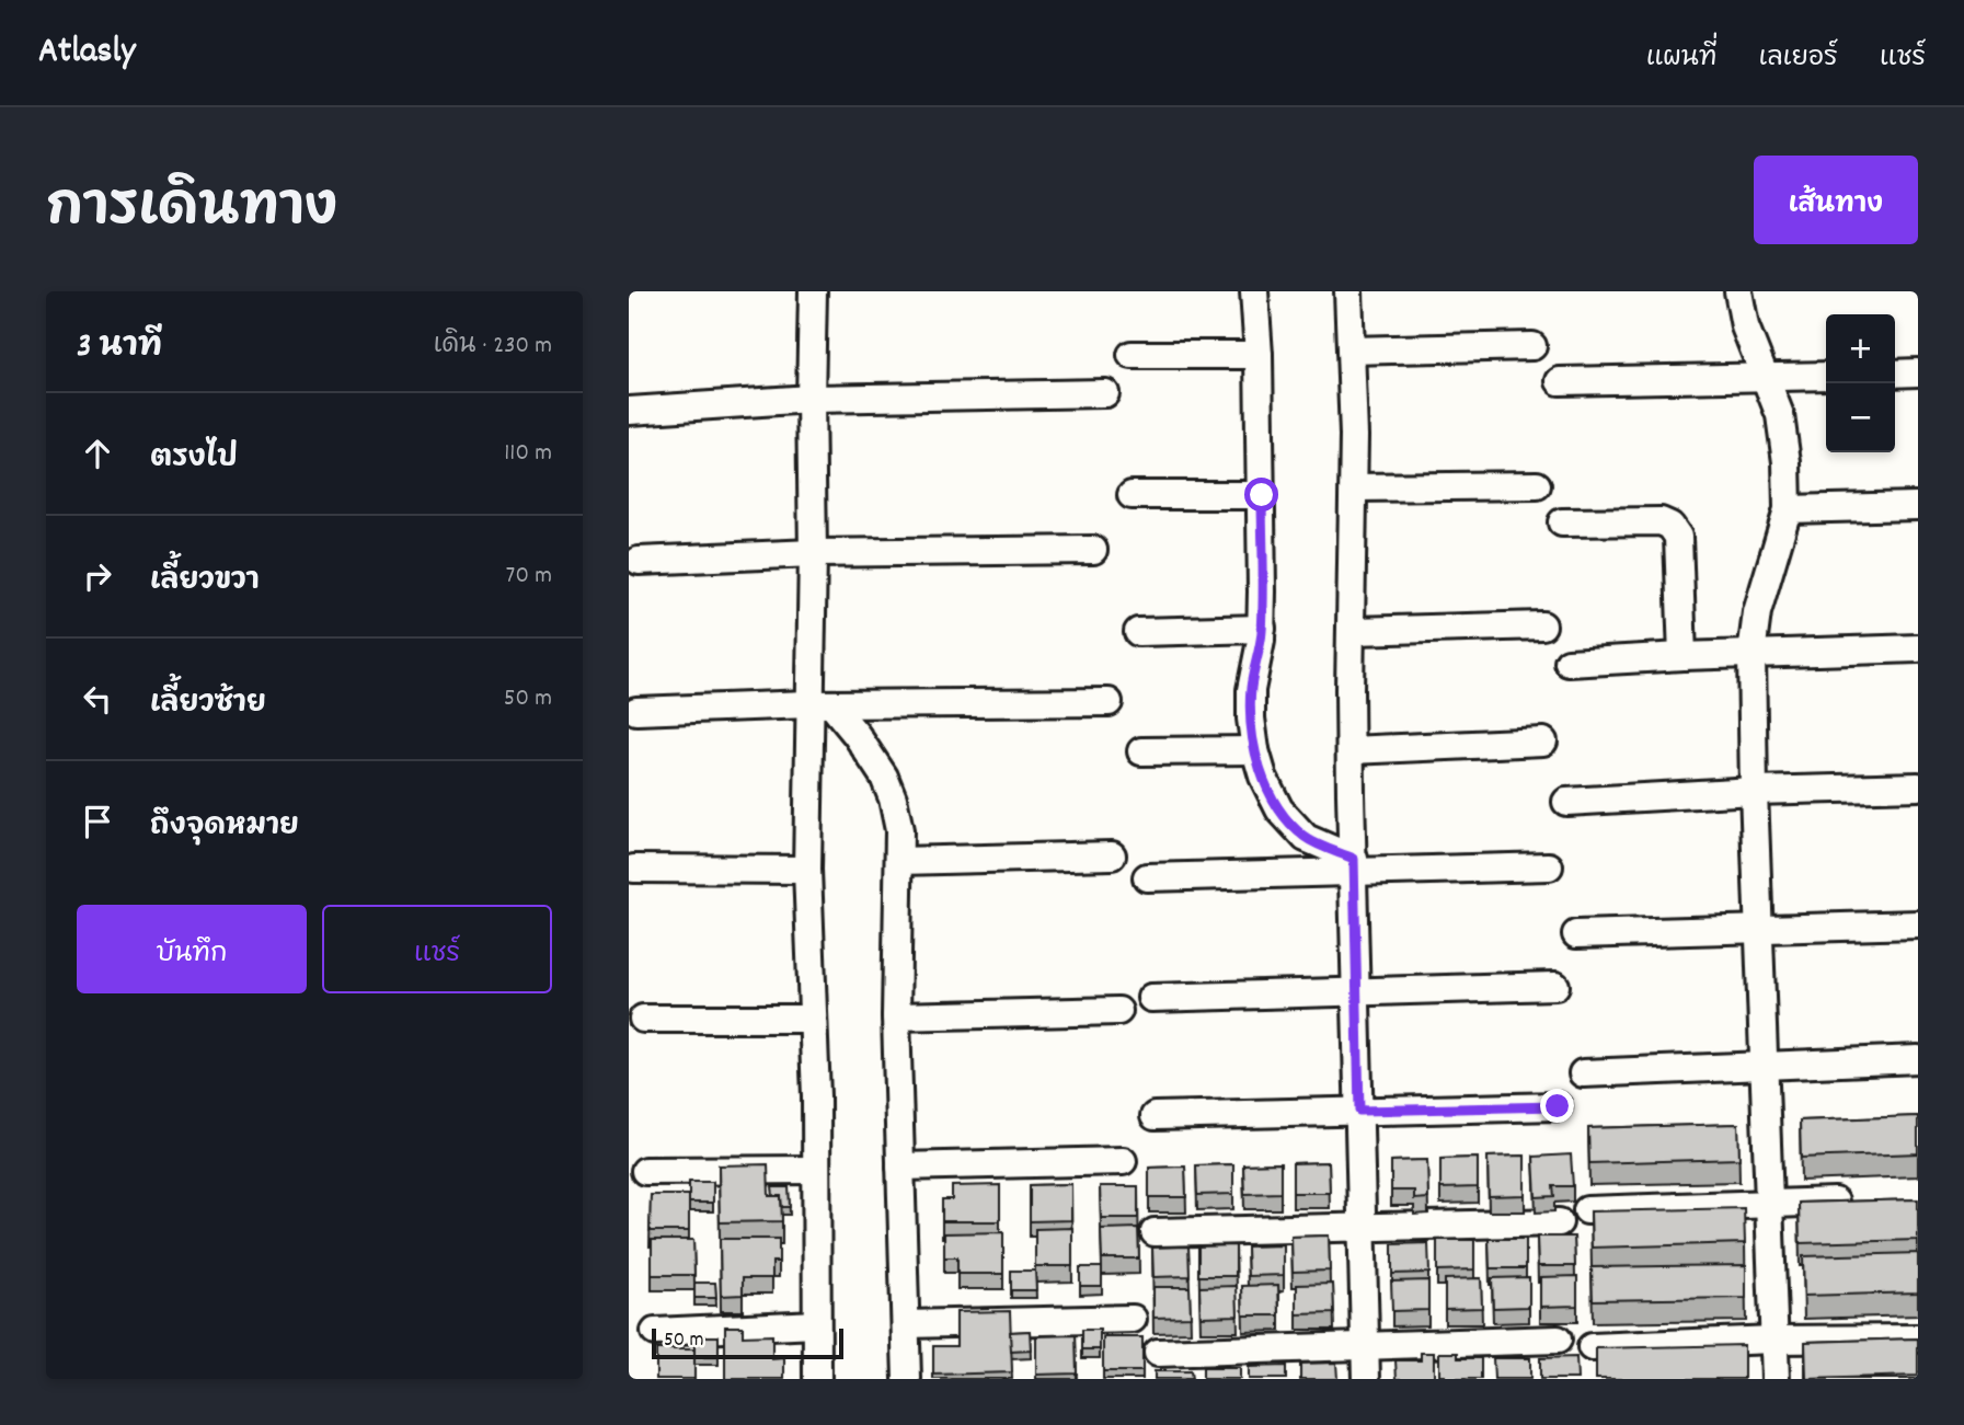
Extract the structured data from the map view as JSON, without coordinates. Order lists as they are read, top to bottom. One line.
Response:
{"scale_bar":"50 m","page":{"header":"Atlasly","nav":["แผนที่","เลเยอร์","แชร์"],"title":"การเดินทาง","buttons":["เส้นทาง",["บันทึก","แชร์"]],"heading":["3 นาที","เดิน · 230 m"],"map_buttons":["+","−"],"list":[["ตรงไป","110 m"],["เลี้ยวขวา","70 m"],["เลี้ยวซ้าย","50 m"],"ถึงจุดหมาย"],"scale":"50 m"}}
